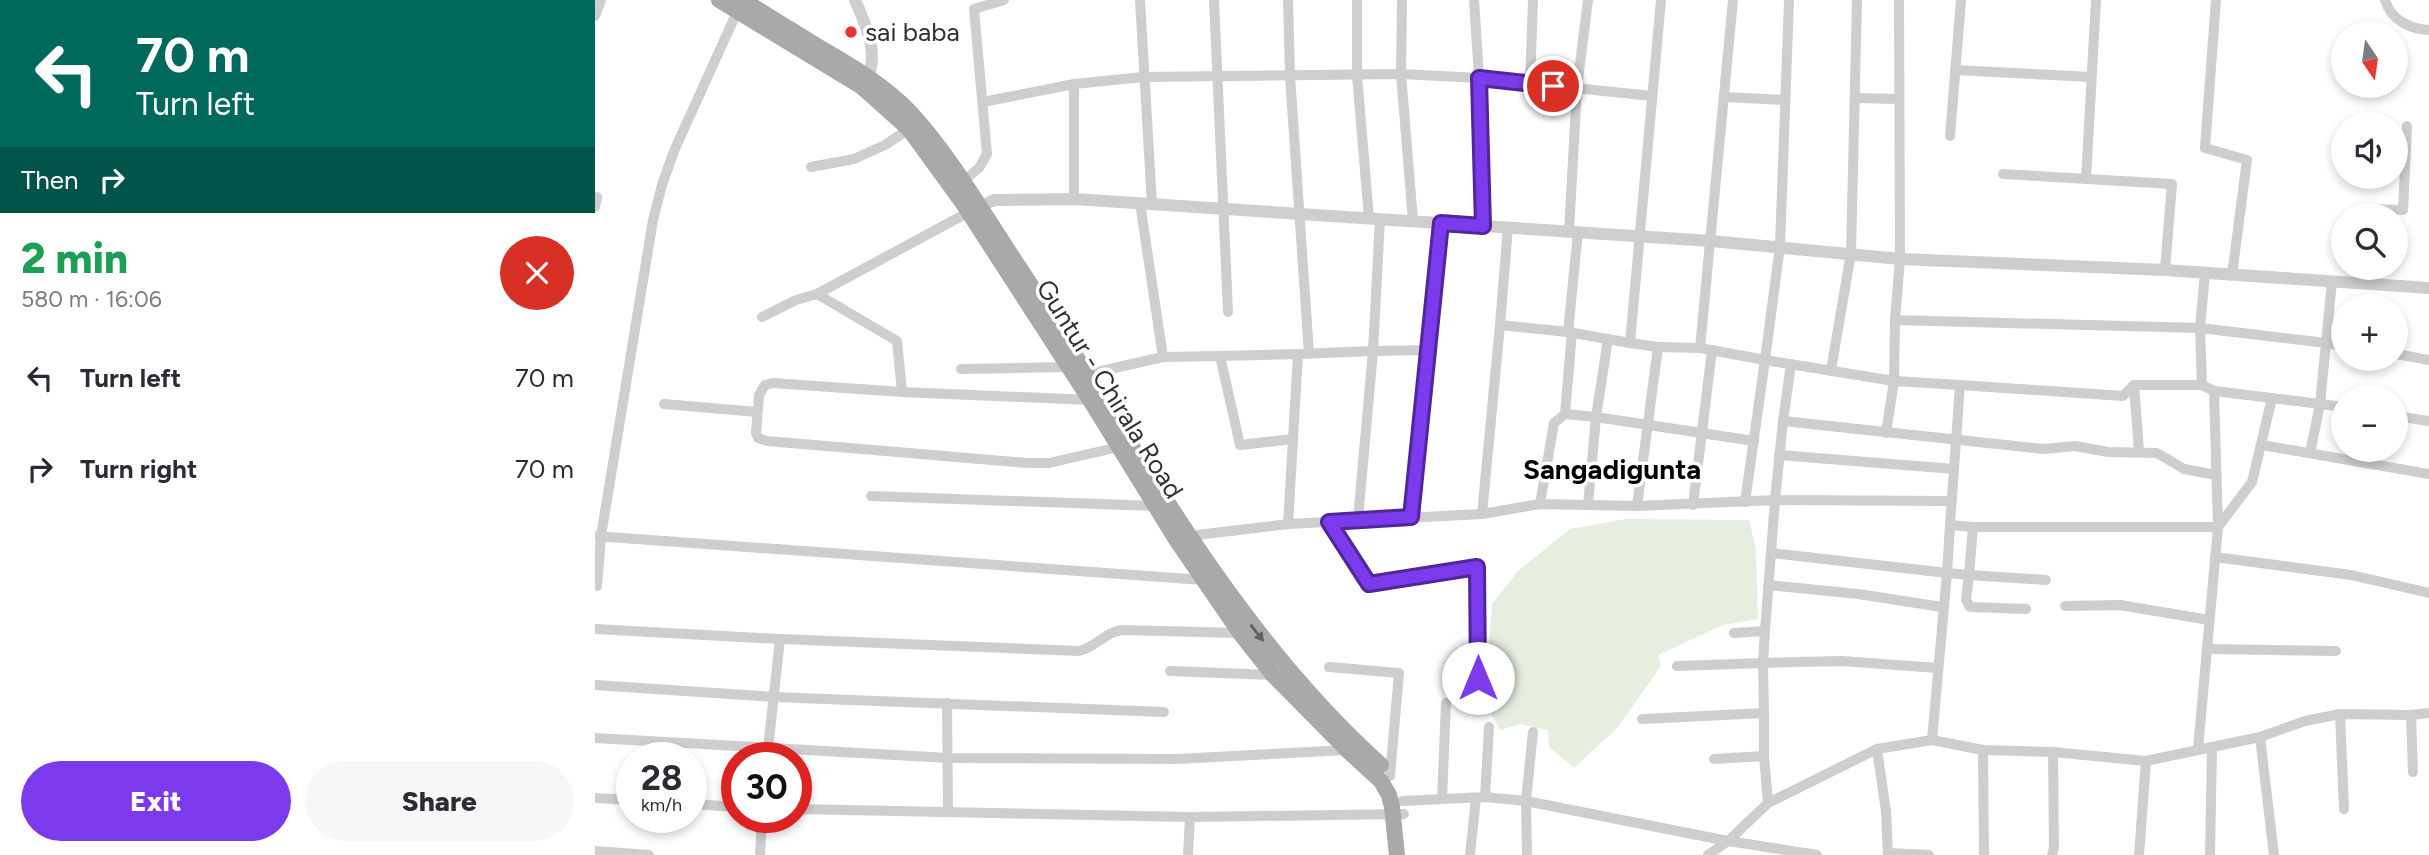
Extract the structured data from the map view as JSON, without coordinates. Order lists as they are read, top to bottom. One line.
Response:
{"streets":{"main road":["Guntur - Chirala Road"]},"districts":["Sangadigunta"],"places":["sai baba"],"north":"bottom","page":{"turn":["70 m","Turn left"],"map_buttons":["+","−"],"then":"Then","heading":["2 min","580 m · 16:06"],"list":[{"name":"Turn left","value":"70 m"},{"name":"Turn right","value":"70 m"}],"speed":"28 km/h","limit":"30","buttons":["Exit","Share"]}}
